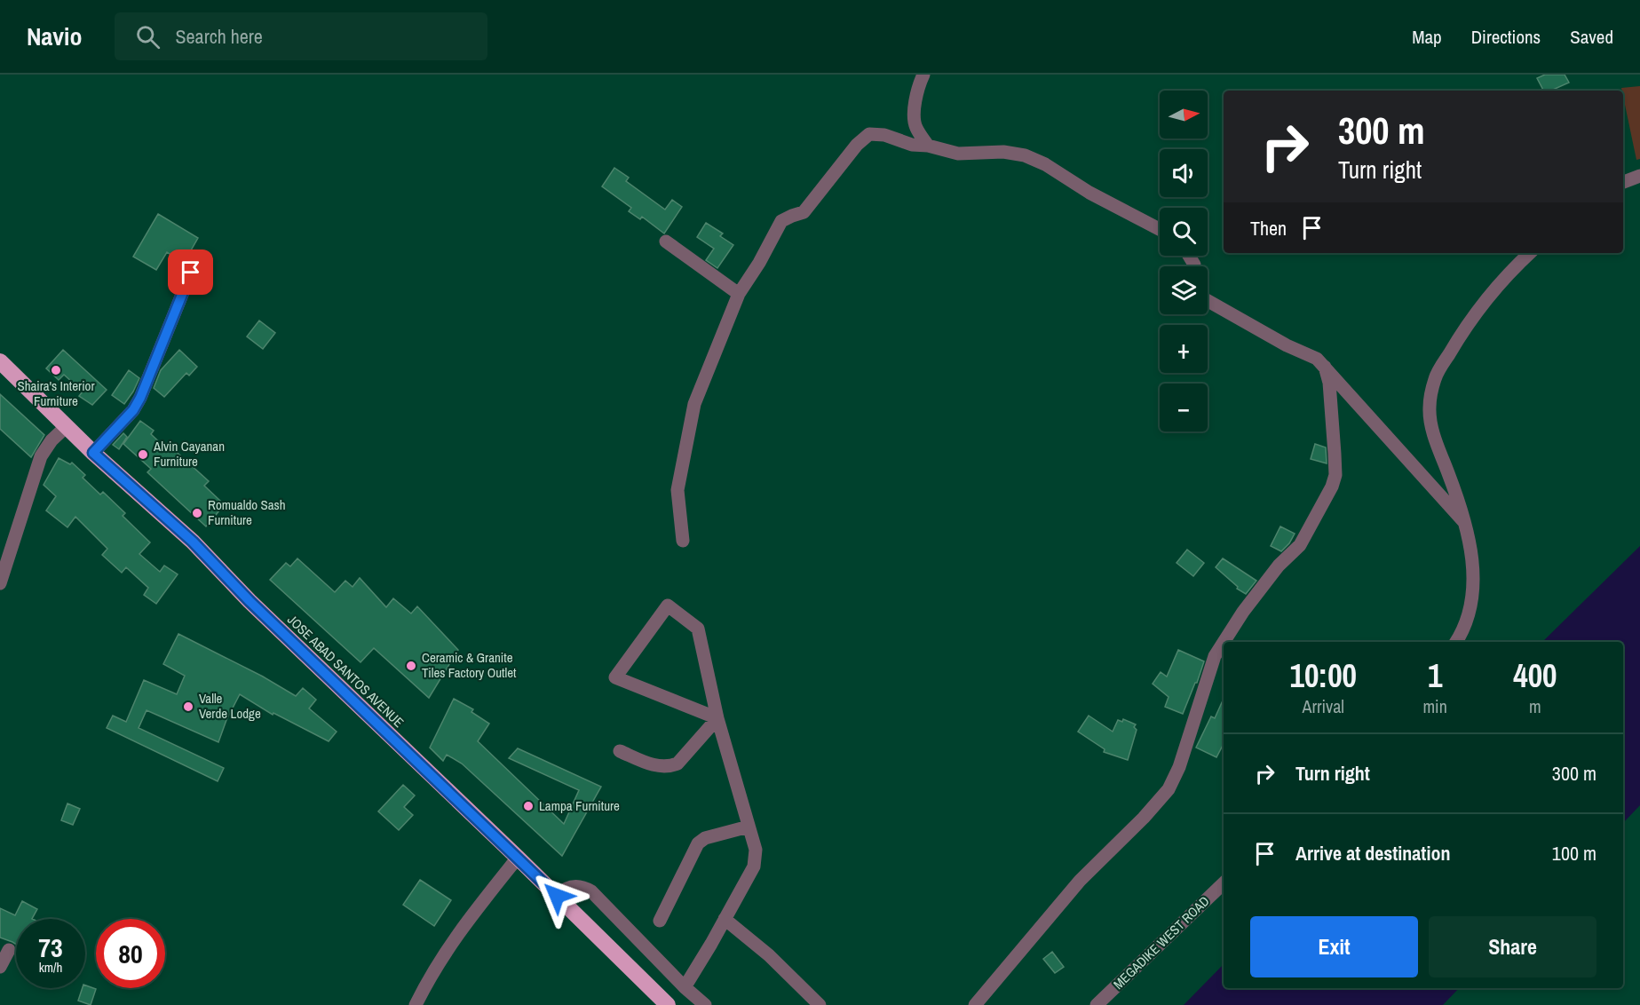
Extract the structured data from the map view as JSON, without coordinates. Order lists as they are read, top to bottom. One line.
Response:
{"streets":{"highway":["JOSE ABAD SANTOS AVENUE"],"street":["MEGADIKE WEST ROAD"]},"places":["Shaira's Interior Furniture","Alvin Cayanan Furniture","Romualdo Sash Furniture","Ceramic & Granite Tiles Factory Outlet","Valle Verde Lodge","Lampa Furniture"],"north":"right","page":{"header":"Navio","search":"Search here","nav":["Map","Directions","Saved"],"map_buttons":["+","−"],"turn":["300 m","Turn right"],"then":"Then","eta":["10:00","Arrival","1","min","400","m"],"list":[{"name":"Turn right","value":"300 m"},{"name":"Arrive at destination","value":"100 m"}],"buttons":["Exit","Share"],"speed":"73 km/h","limit":"80"}}
